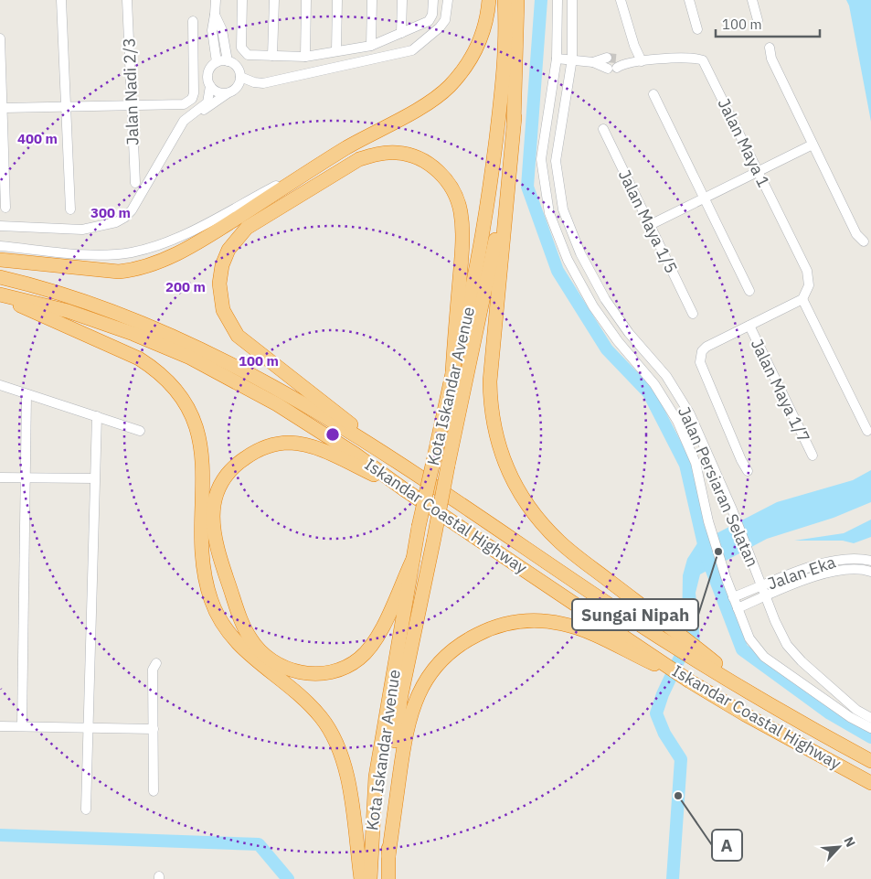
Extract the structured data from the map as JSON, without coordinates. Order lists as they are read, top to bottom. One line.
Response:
{"streets":{"highway":["Kota Iskandar Avenue","Iskandar Coastal Highway"],"street":["Jalan Nadi 2/3","Jalan Maya 1","Jalan Maya 1/5","Jalan Maya 1/7","Jalan Persiaran Selatan","Jalan Eka"]},"crossings":[["Jalan Maya 1","Jalan Persiaran Selatan"],["Jalan Persiaran Selatan","Jalan Eka"]],"places":["Sungai Nipah","A"],"scale_bar":"100 m","north":"top right","rings":["400 m","300 m","200 m","100 m"]}
